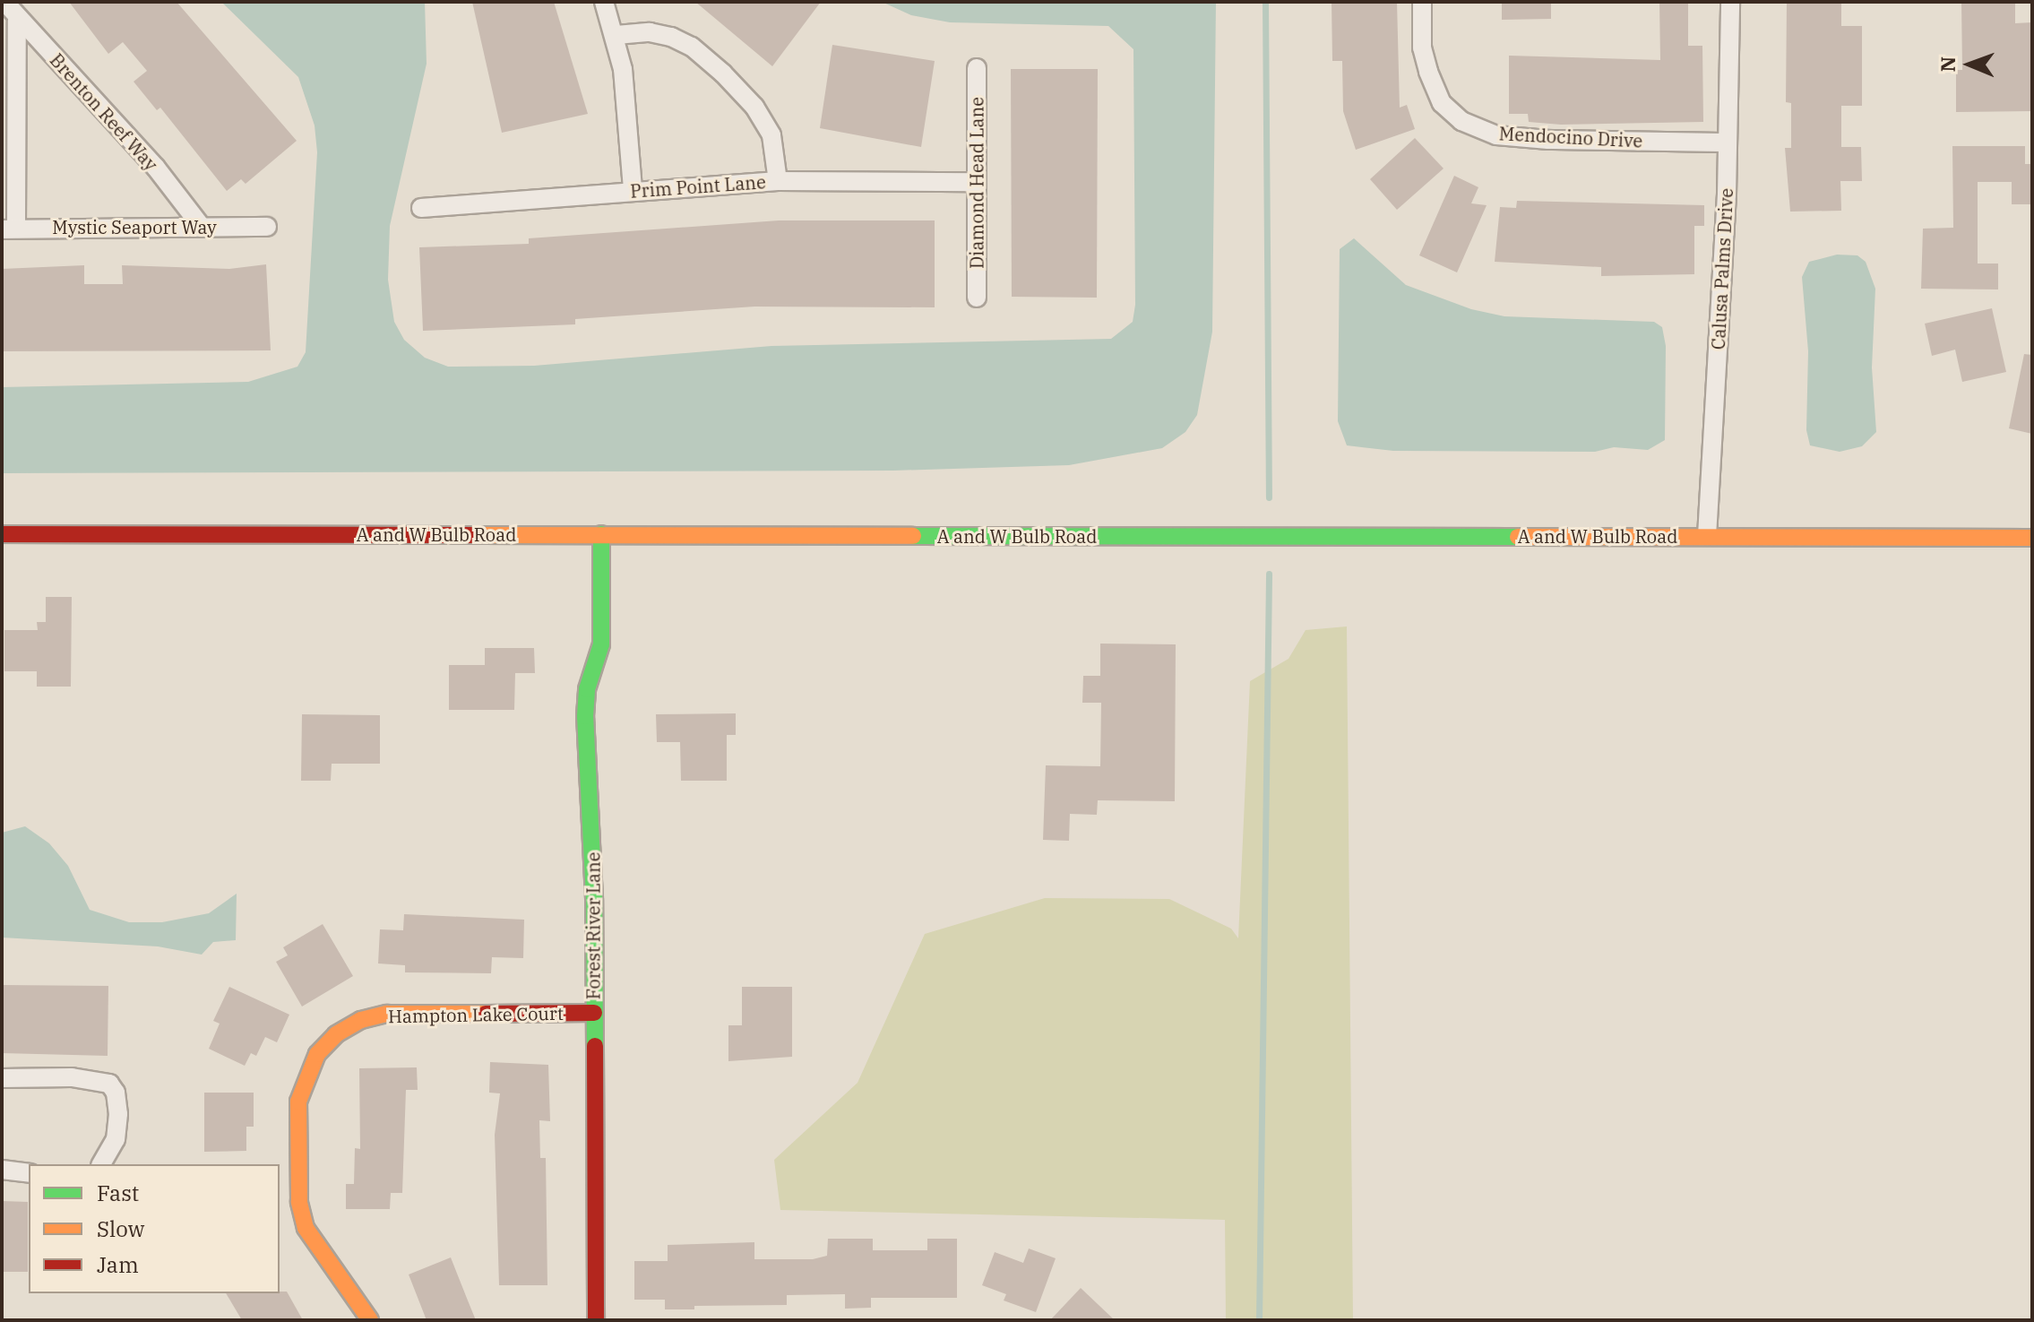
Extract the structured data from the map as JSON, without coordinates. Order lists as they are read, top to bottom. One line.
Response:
{"streets":{"street":["Brenton Reef Way","Mendocino Drive","Diamond Head Lane","Prim Point Lane","Mystic Seaport Way","Calusa Palms Drive","A and W Bulb Road","Forest River Lane","Hampton Lake Court"]},"crossings":[["Brenton Reef Way","Mystic Seaport Way"],["Mendocino Drive","Calusa Palms Drive"],["Diamond Head Lane","Prim Point Lane"],["Calusa Palms Drive","A and W Bulb Road"],["A and W Bulb Road","Forest River Lane"],["Forest River Lane","Hampton Lake Court"]],"legend":["Fast","Slow","Jam"],"north":"left"}
